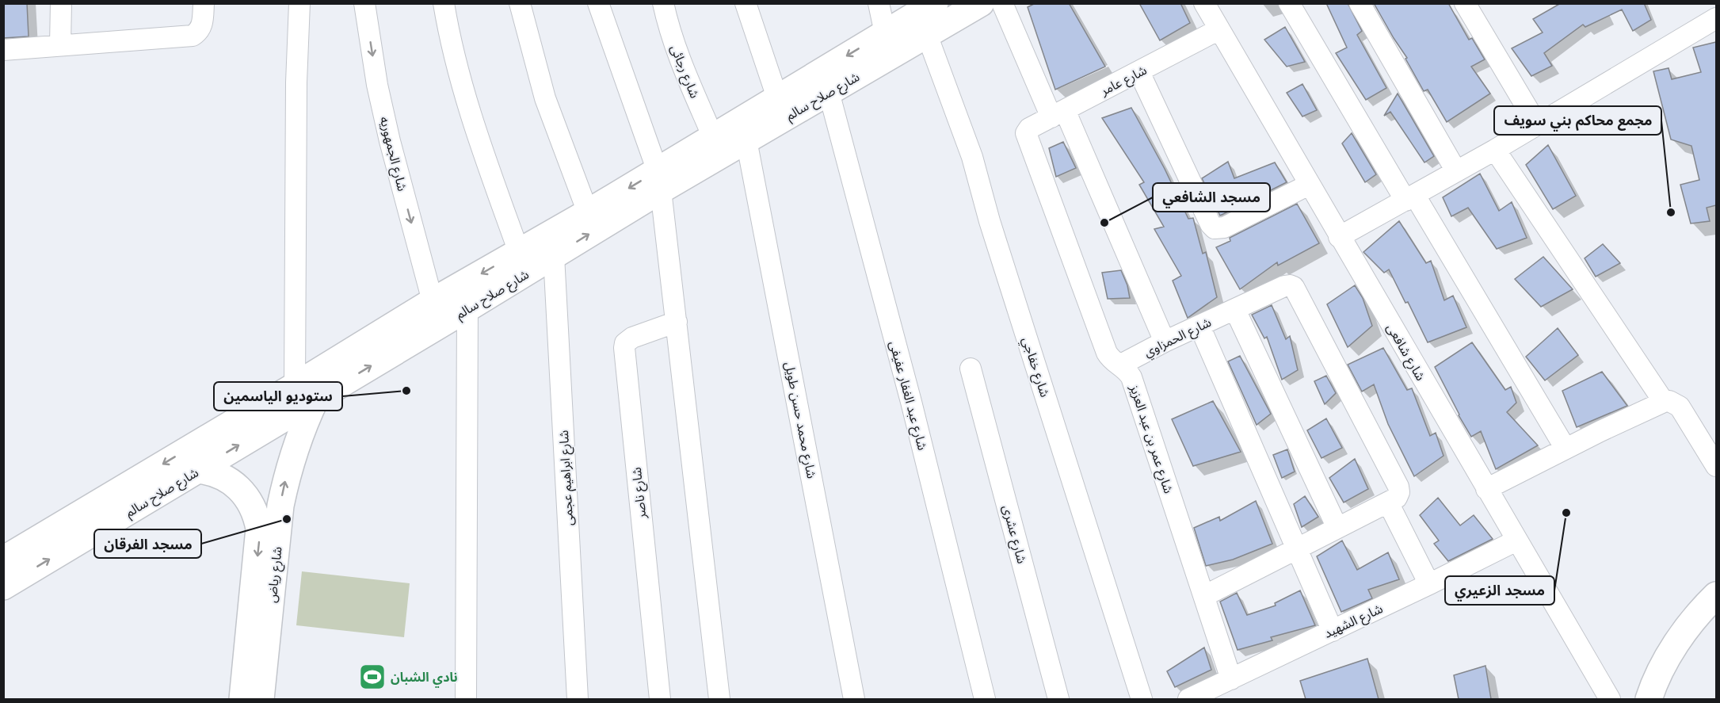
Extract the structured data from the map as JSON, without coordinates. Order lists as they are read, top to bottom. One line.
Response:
{"streets":{"main road":["شارع صلاح سالم","شارع رياض"],"street":["شارع رجائى","شارع عامر","شارع الجمهوريه","شارع الحمزاوي","شارع شافعى","شارع خفاجي","شارع عبد الغفار عفيفى","شارع محمد حسن طويل","شارع عمر بن عبد العزيز","شارع ابراهيم عجمى","شارع ناصر","شارع عشرى","شارع الشهيد"]},"crossings":[["شارع رجائى","شارع صلاح سالم"],["شارع عامر","شارع شافعى"],["شارع عامر","شارع عمر بن عبد العزيز"],["شارع صلاح سالم","شارع الجمهوريه"],["شارع صلاح سالم","شارع خفاجي"],["شارع صلاح سالم","شارع عبد الغفار عفيفى"],["شارع صلاح سالم","شارع محمد حسن طويل"],["شارع صلاح سالم","شارع ابراهيم عجمى"],["شارع صلاح سالم","شارع رياض"],["شارع الحمزاوي","شارع عمر بن عبد العزيز"],["شارع شافعى","شارع الشهيد"],["شارع عمر بن عبد العزيز","شارع الشهيد"]],"places":{"other":["مجمع محاكم بني سويف","مسجد الشافعي","ستوديو الياسمين","مسجد الزعيري","مسجد الفرقان"],"sports":["نادي الشبان"]}}
